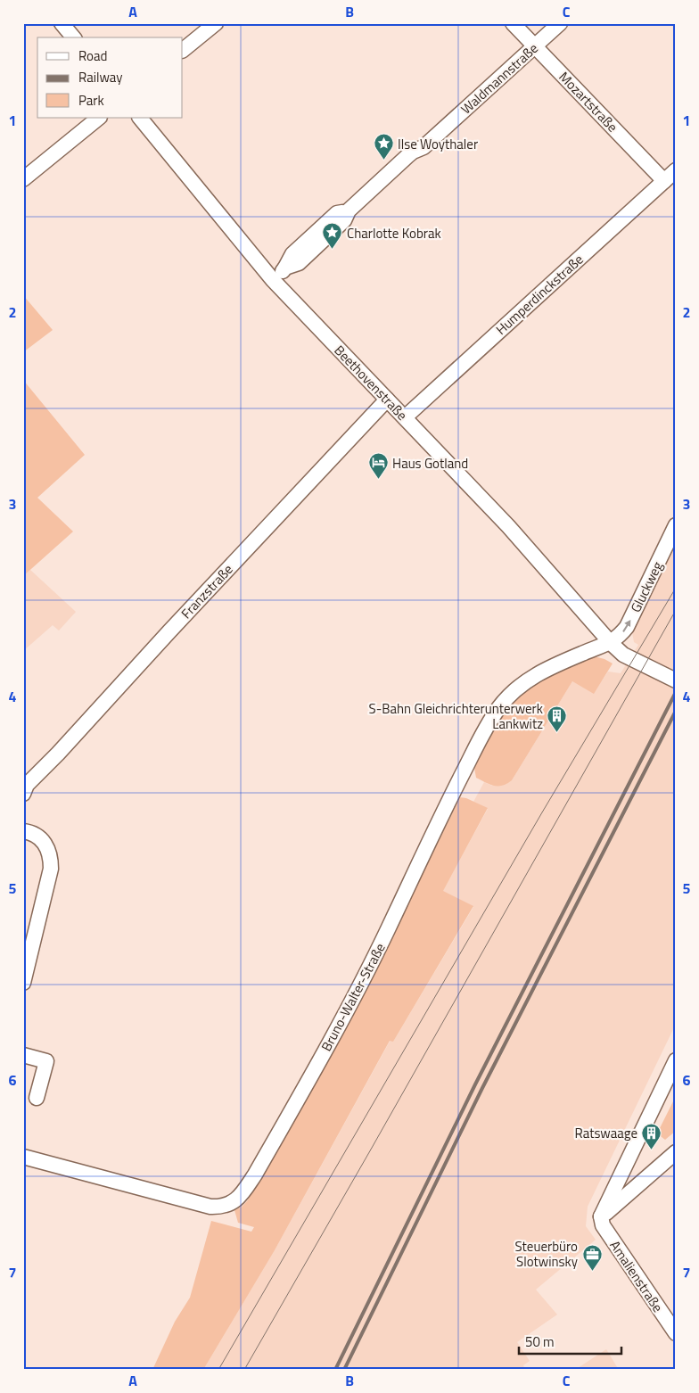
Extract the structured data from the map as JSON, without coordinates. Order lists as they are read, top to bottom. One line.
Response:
{"streets":{"street":["Waldmannstraße","Mozartstraße","Humperdinckstraße","Beethovenstraße","Gluckweg","Franzstraße","Bruno-Walter-Straße","Amalienstraße"]},"crossings":[["Waldmannstraße","Mozartstraße"],["Waldmannstraße","Beethovenstraße"],["Mozartstraße","Humperdinckstraße"],["Humperdinckstraße","Beethovenstraße"],["Beethovenstraße","Gluckweg"],["Beethovenstraße","Franzstraße"],["Beethovenstraße","Bruno-Walter-Straße"],["Gluckweg","Bruno-Walter-Straße"]],"one_way":["Gluckweg"],"places":{"place":["Ilse Woythaler","Charlotte Kobrak"],"hotel":["Haus Gotland"],"building":["S-Bahn Gleichrichterunterwerk Lankwitz","Ratswaage"],"office":["Steuerbüro Slotwinsky"]},"legend":["Road","Railway","Park"],"scale_bar":"50 m","grid":{"columns":["A","B","C"],"rows":["1","2","3","4","5","6","7"]}}
